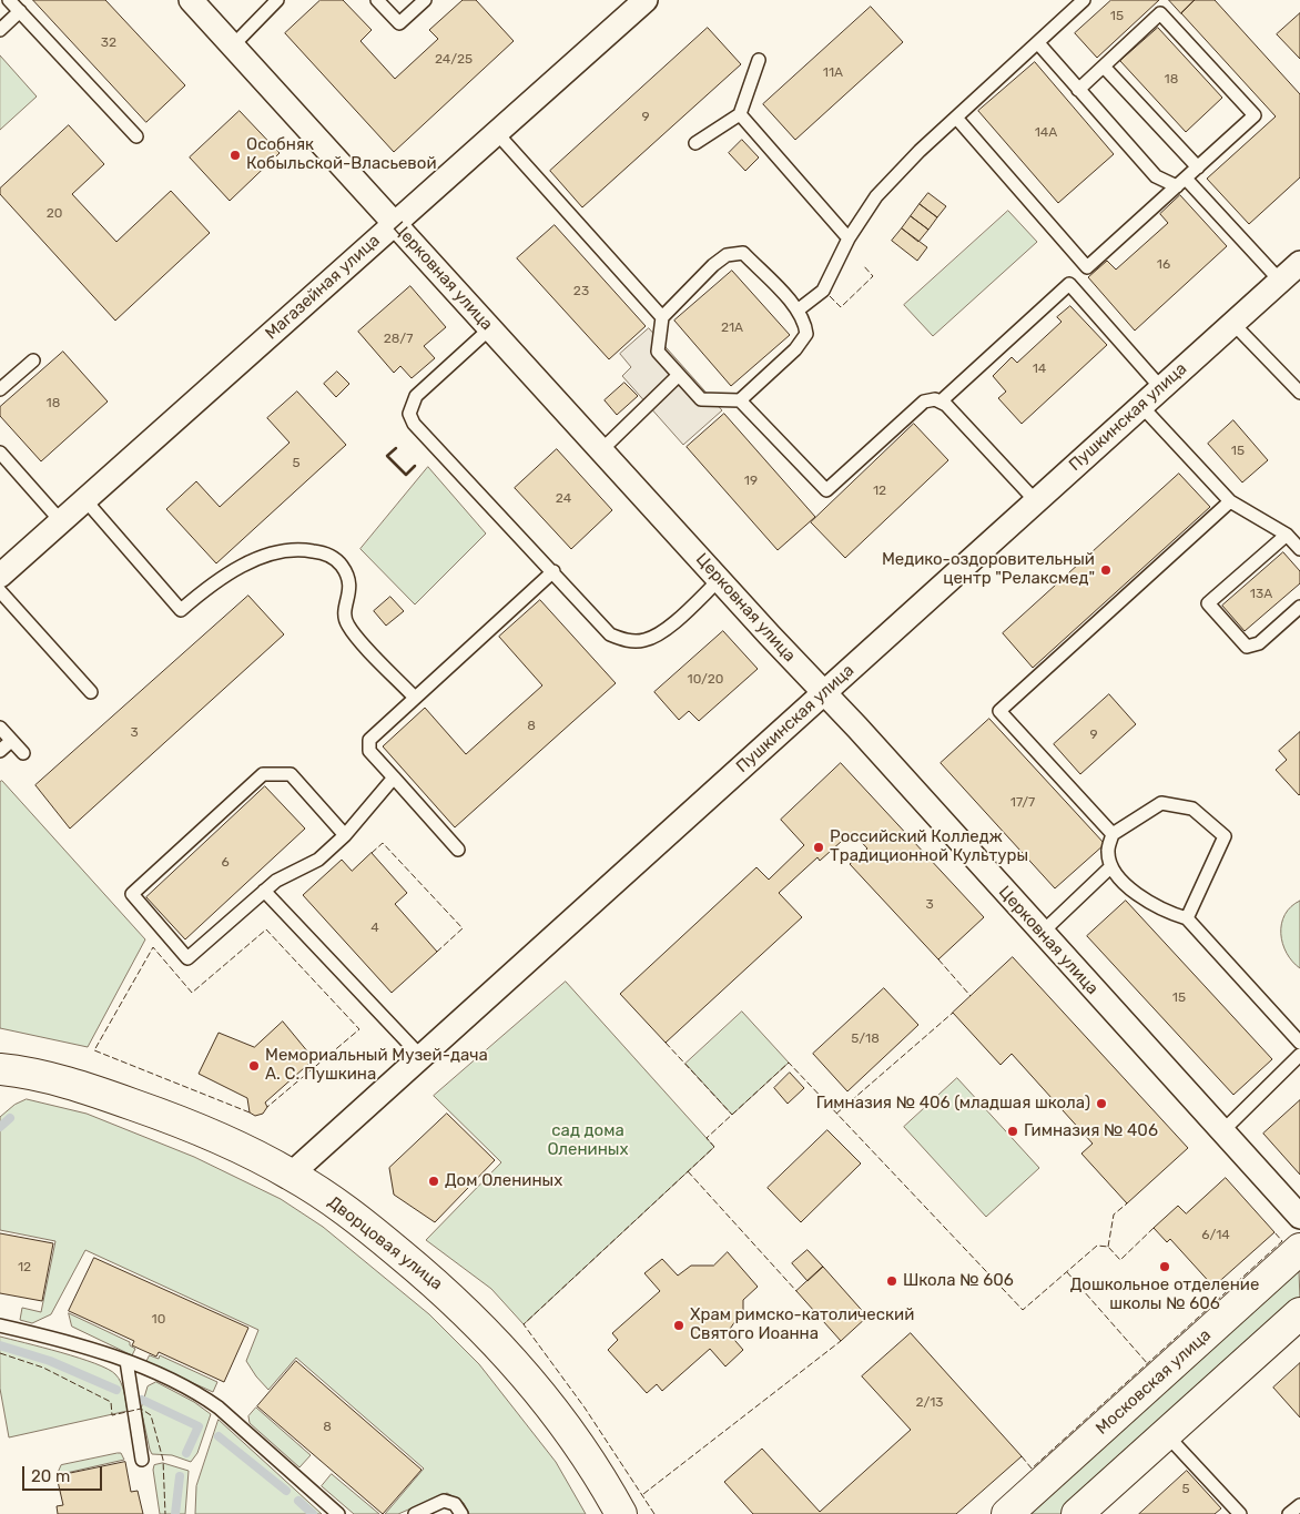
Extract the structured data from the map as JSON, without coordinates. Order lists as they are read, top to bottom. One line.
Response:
{"streets":{"main road":["Дворцовая улица","Московская улица"],"street":["Церковная улица","Магазейная улица","Пушкинская улица"]},"crossings":[["Церковная улица","Магазейная улица"],["Церковная улица","Пушкинская улица"],["Пушкинская улица","Дворцовая улица"]],"parks":["сад дома Олениных"],"places":["Особняк Кобыльской-Власьевой","Медико-оздоровительный центр \"Релаксмед\"","Российский Колледж Традиционной Культуры","Мемориальный Музей-дача А. С. Пушкина","Гимназия № 406 (младшая школа)","Гимназия № 406","Дом Олениных","Дошкольное отделение школы № 606","Школа № 606","Храм римско-католический Святого Иоанна"],"house_numbers":["15","32","24/25","11А","18","9","14А","20","16","23","21А","28/7","14","18","15","5","19","12","24","13А","10/20","8","3","9","17/7","6","3","4","15","5/18","6/14","12","10","2/13","8","5"],"scale_bar":"20 m"}
